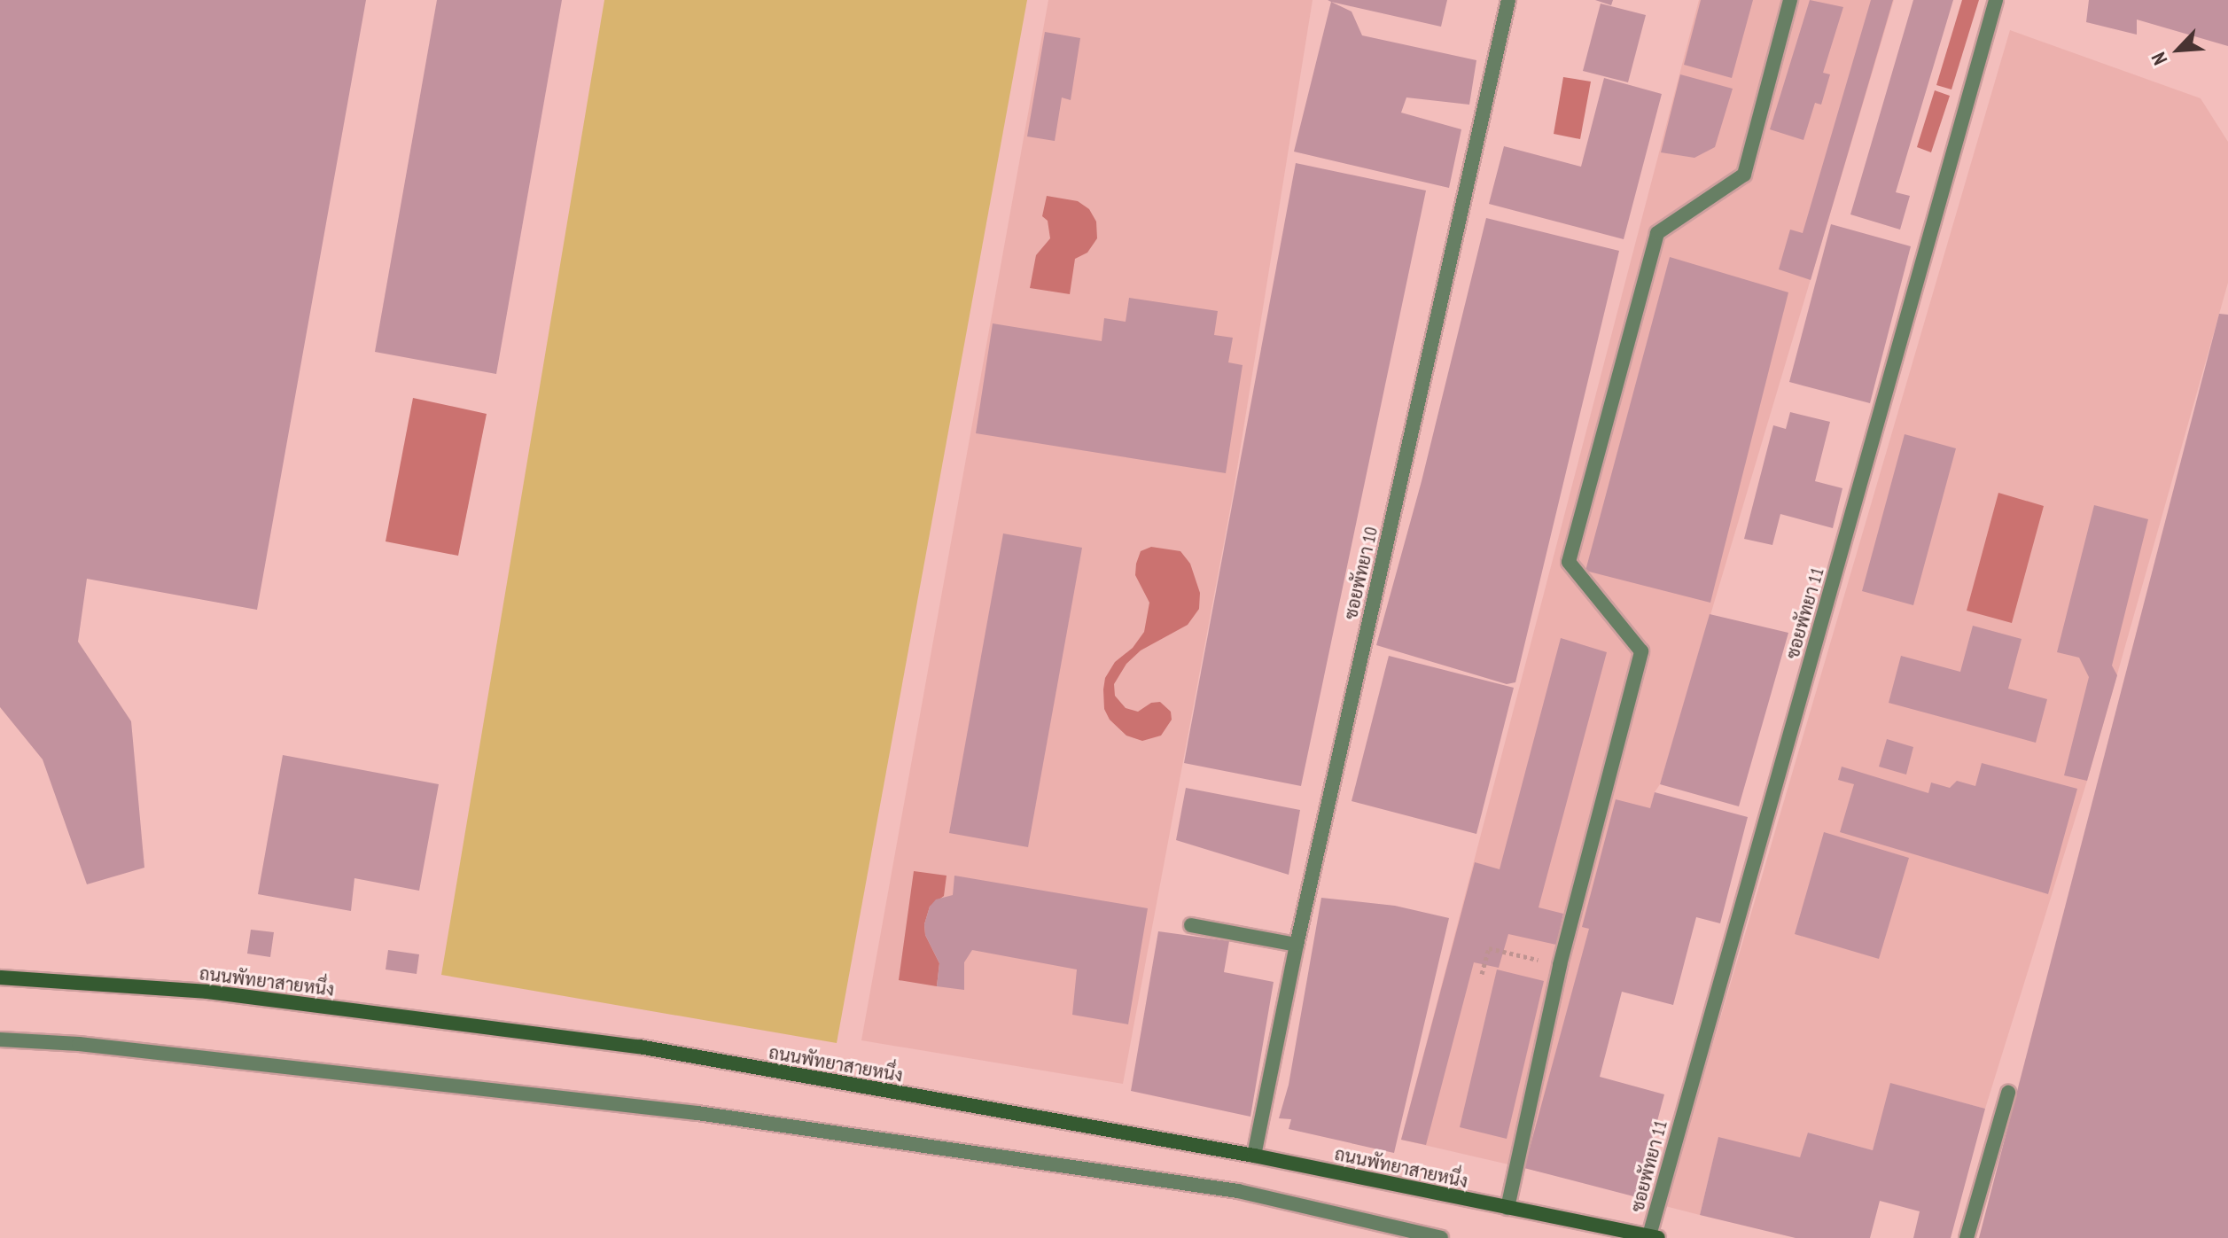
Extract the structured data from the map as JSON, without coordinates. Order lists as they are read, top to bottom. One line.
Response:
{"streets":{"main road":["ถนนพัทยาสายหนึ่ง"],"street":["ซอยพัทยา 10","ซอยพัทยา 11"]},"crossings":[["ซอยพัทยา 10","ถนนพัทยาสายหนึ่ง"],["ซอยพัทยา 11","ถนนพัทยาสายหนึ่ง"]],"north":"bottom left"}
